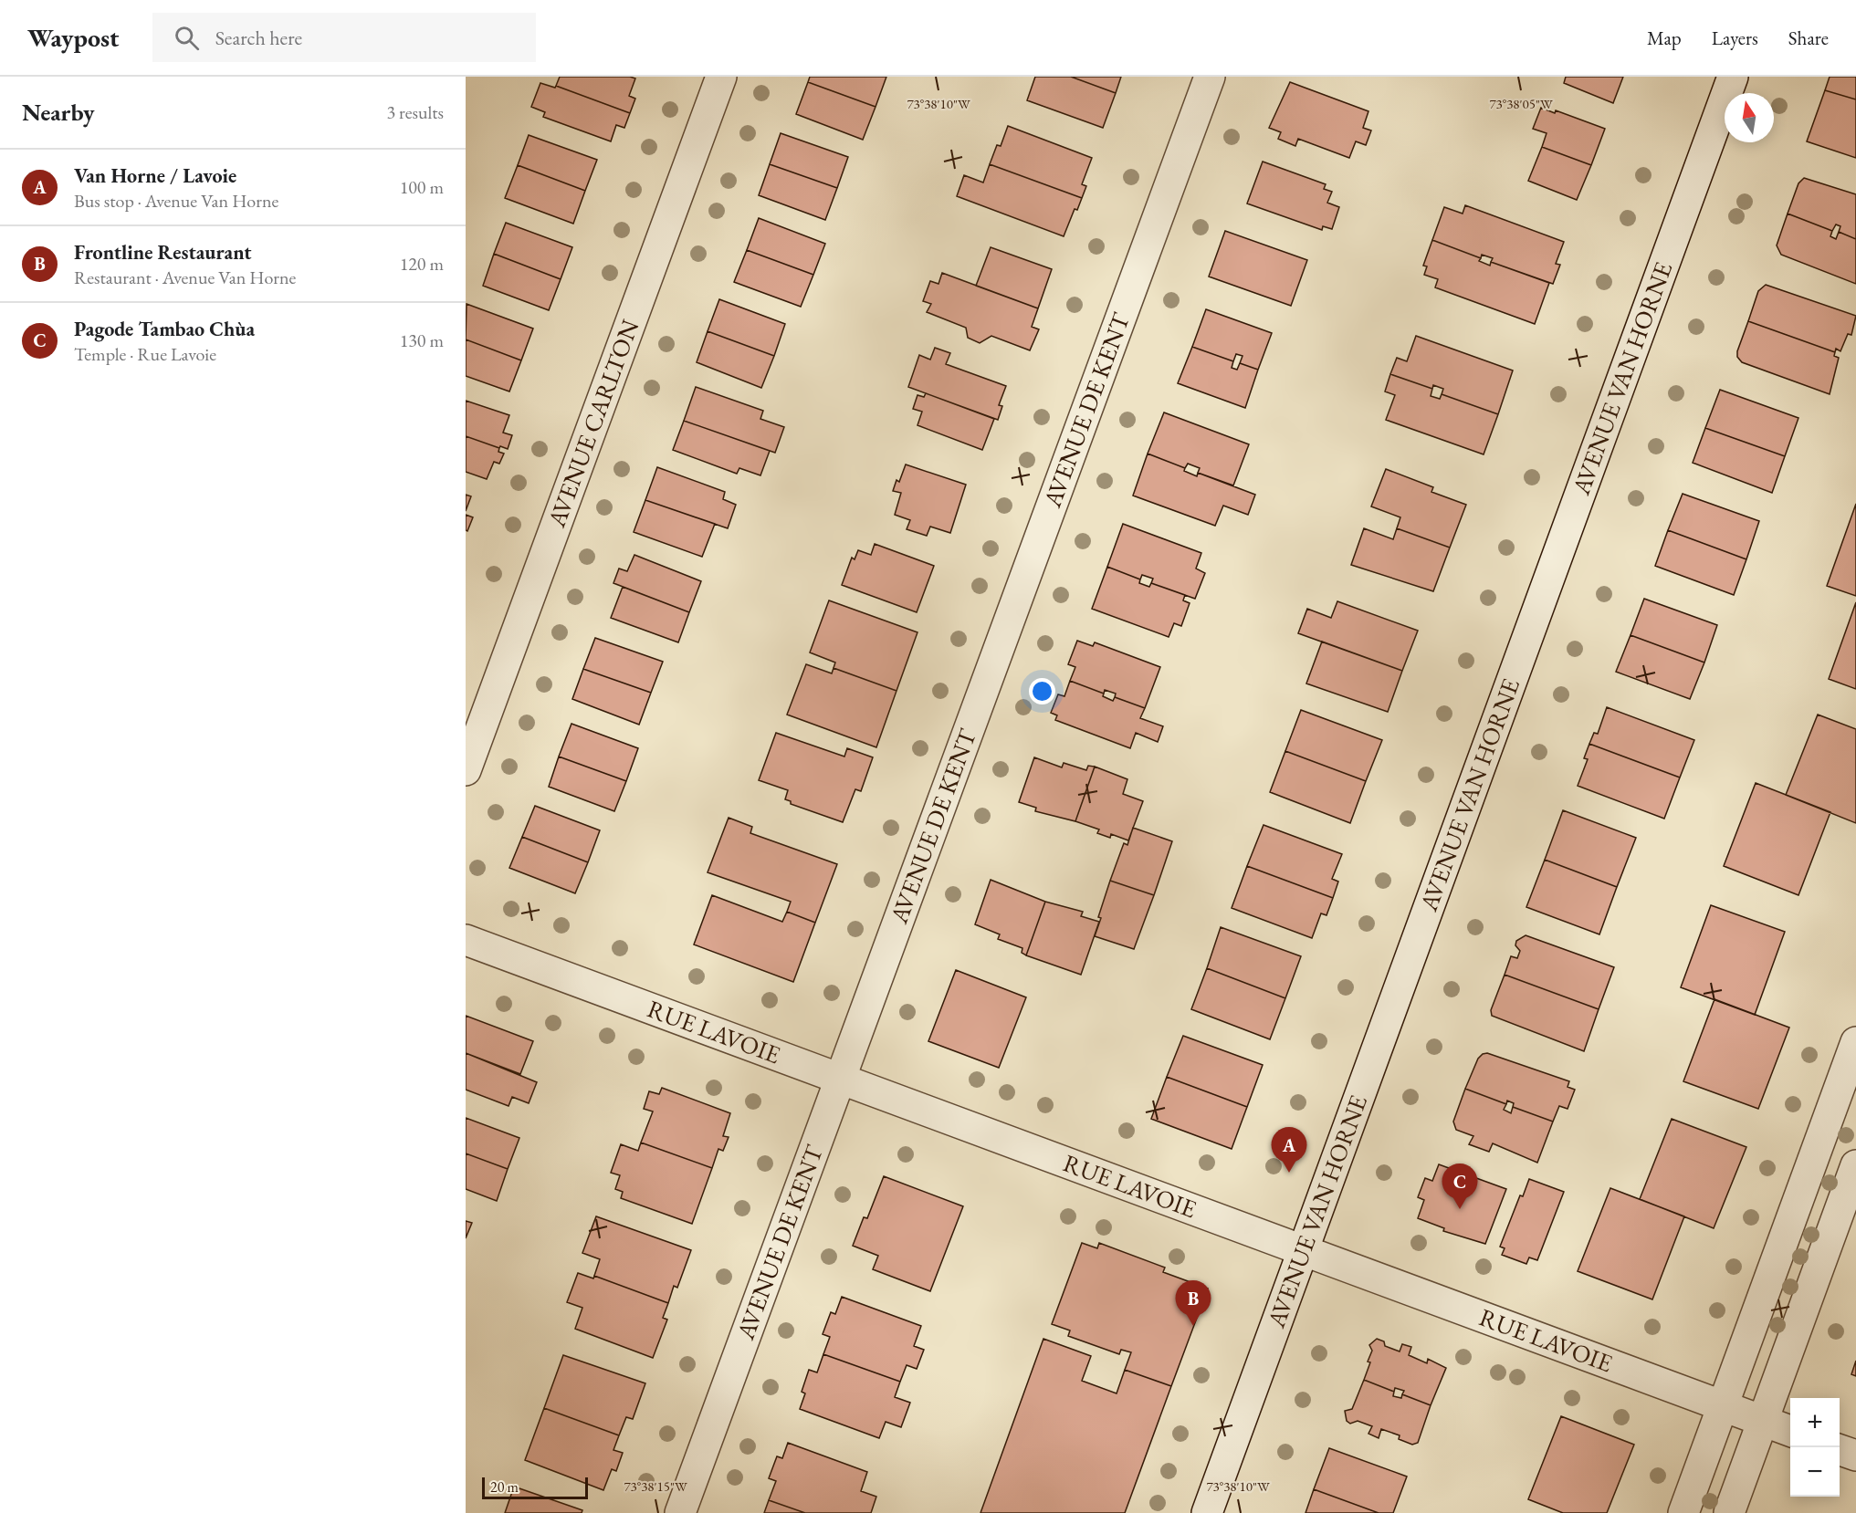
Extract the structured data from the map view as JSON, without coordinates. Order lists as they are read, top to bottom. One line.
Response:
{"streets":{"street":["AVENUE VAN HORNE","AVENUE DE KENT","AVENUE CARLTON","RUE LAVOIE"]},"crossings":[["AVENUE VAN HORNE","RUE LAVOIE"],["AVENUE DE KENT","RUE LAVOIE"]],"scale_bar":"20 m","north":"top","page":{"header":"Waypost","search":"Search here","nav":["Map","Layers","Share"],"heading":["Nearby","3 results"],"list":[{"mark":"A","name":"Van Horne / Lavoie","note":"Bus stop · Avenue Van Horne","value":"100 m"},{"mark":"B","name":"Frontline Restaurant","note":"Restaurant · Avenue Van Horne","value":"120 m"},{"mark":"C","name":"Pagode Tambao Chùa","note":"Temple · Rue Lavoie","value":"130 m"}],"pins":["A","C","B"],"map_buttons":["+","−"],"scale":"20 m"},"coordinates":["73°38'10\"W","73°38'05\"W","73°38'15\"W"]}
